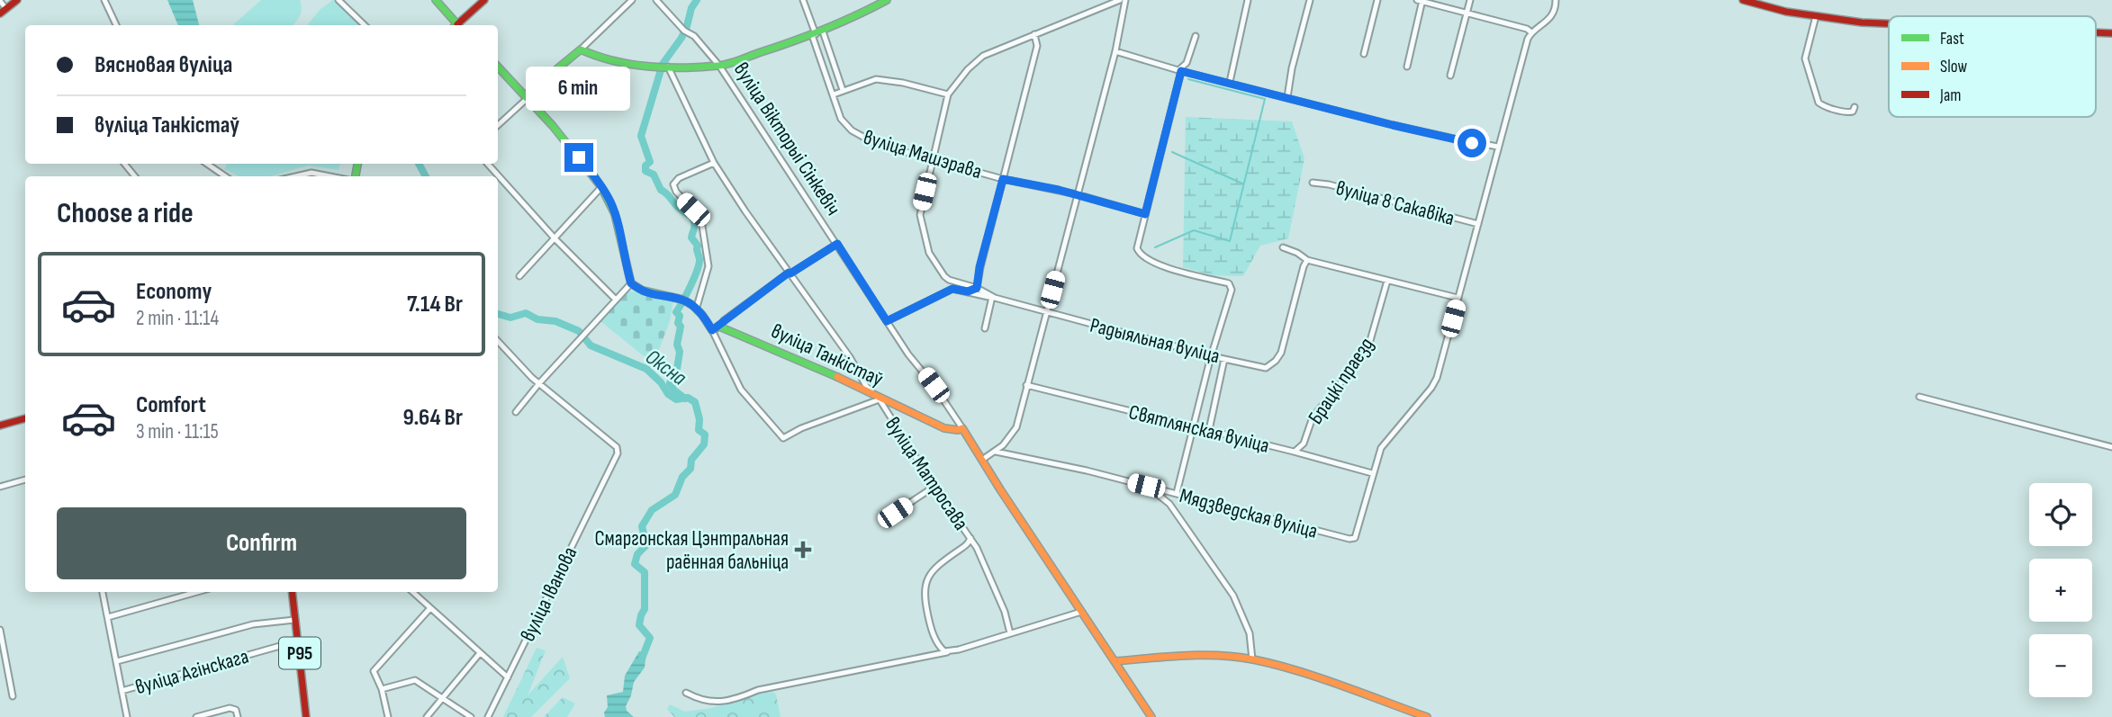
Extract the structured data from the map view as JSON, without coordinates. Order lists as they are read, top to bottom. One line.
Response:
{"streets":{"street":["вуліца Вікторыі Сінкевіч","вуліца Машэрава","вуліца 8 Сакавіка","Радыяльная вуліца","вуліца Танкістаў","Брацкі праезд","Святлянская вуліца","вуліца Матросава","Мядзведская вуліца","вуліца Іванова","Р95","вуліца Агінскага"]},"crossings":[["вуліца Вікторыі Сінкевіч","вуліца Танкістаў"],["вуліца Танкістаў","вуліца Матросава"],["Брацкі праезд","Святлянская вуліца"],["Святлянская вуліца","Мядзведская вуліца"],["Р95","вуліца Агінскага"]],"water":["Оксна"],"places":{"health":["Смаргонская Цэнтральная раённая бальніца"]},"legend":["Fast","Slow","Jam"],"page":{"banner":["Вясновая вуліца","вуліца Танкістаў"],"bubble":"6 min","heading":"Choose a ride","list":[{"name":"Economy","note":"2 min · 11:14","value":"7.14 Br"},{"name":"Comfort","note":"3 min · 11:15","value":"9.64 Br"}],"map_buttons":["+","−"],"buttons":"Confirm"}}
